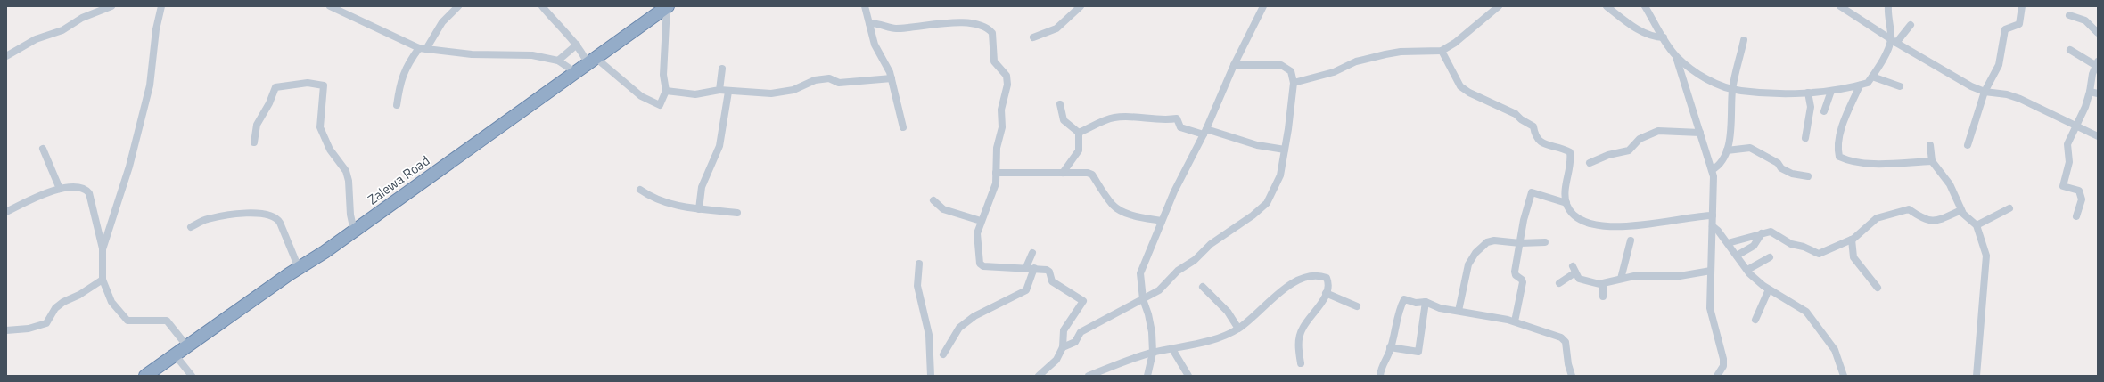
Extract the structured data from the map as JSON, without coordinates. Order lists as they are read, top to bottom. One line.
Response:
{"streets":{"highway":["Zalewa Road"]}}
